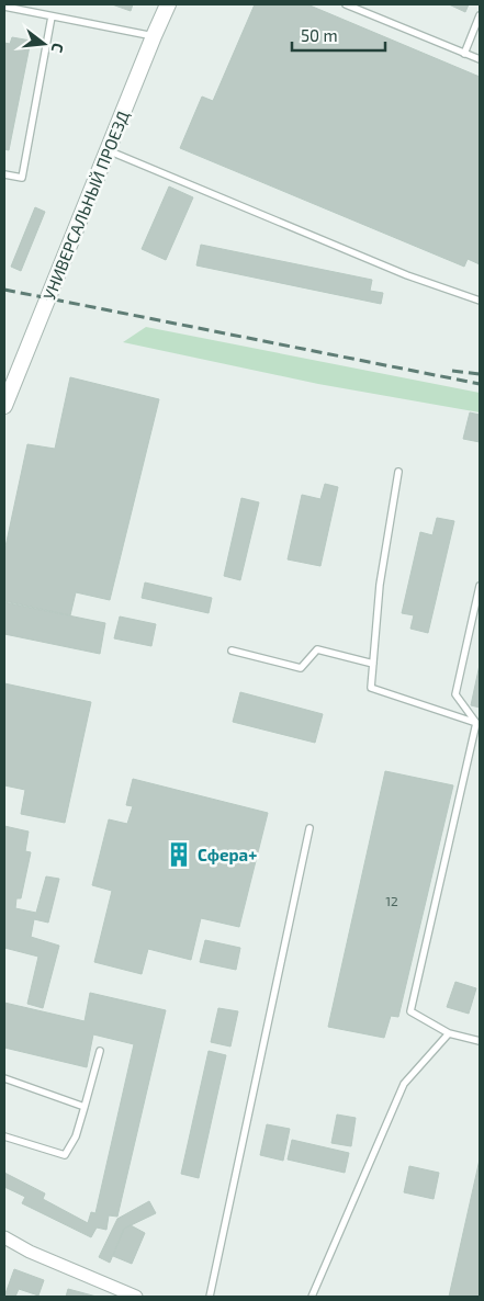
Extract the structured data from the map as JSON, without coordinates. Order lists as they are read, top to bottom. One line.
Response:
{"streets":{"street":["УНИВЕРСАЛЬНЫЙ ПРОЕЗД"]},"places":{"building":["Сфера+"]},"house_numbers":["12"],"scale_bar":"50 m","north":"right"}
